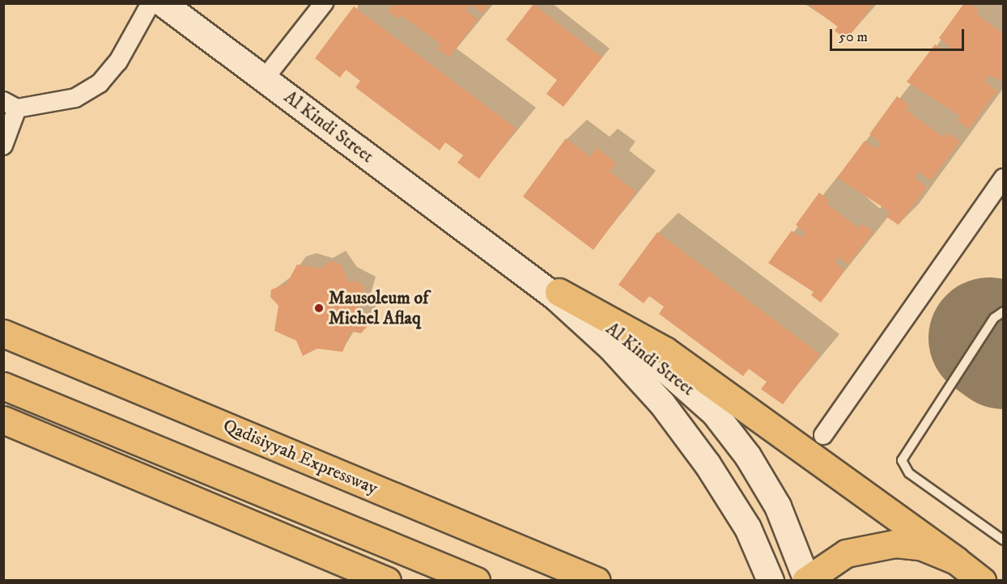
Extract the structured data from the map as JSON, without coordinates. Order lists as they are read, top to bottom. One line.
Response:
{"streets":{"highway":["Qadisiyyah Expressway"],"street":["Al Kindi Street"]},"places":["Mausoleum of Michel Aflaq"],"scale_bar":"50 m"}
